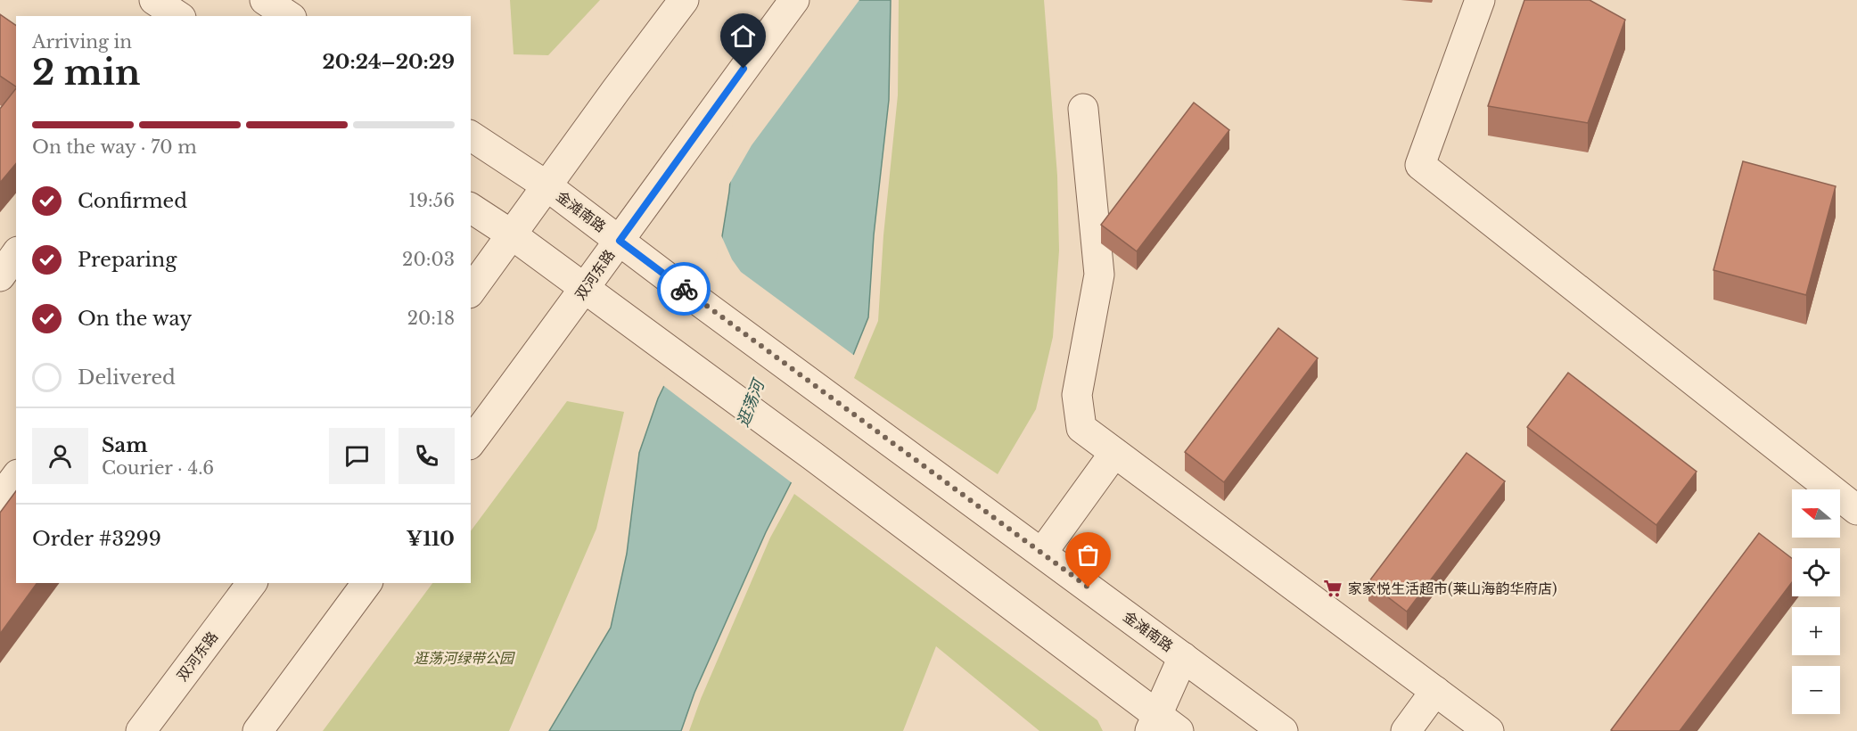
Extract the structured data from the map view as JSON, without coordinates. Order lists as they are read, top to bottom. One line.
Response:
{"streets":{"street":["金滩南路","双河东路"]},"crossings":[["金滩南路","双河东路"]],"water":["逛荡河"],"parks":["逛荡河绿带公园"],"places":{"supermarket":["家家悦生活超市(莱山海韵华府店)"]},"north":"left","page":{"heading":["2 min","Arriving in","20:24–20:29"],"panel":["Sam","Courier · 4.6","Order #3299","¥110"],"bar":"On the way · 70 m","list":[["Confirmed","19:56"],["Preparing","20:03"],["On the way","20:18"],"Delivered"],"map_buttons":["+","−"]}}
